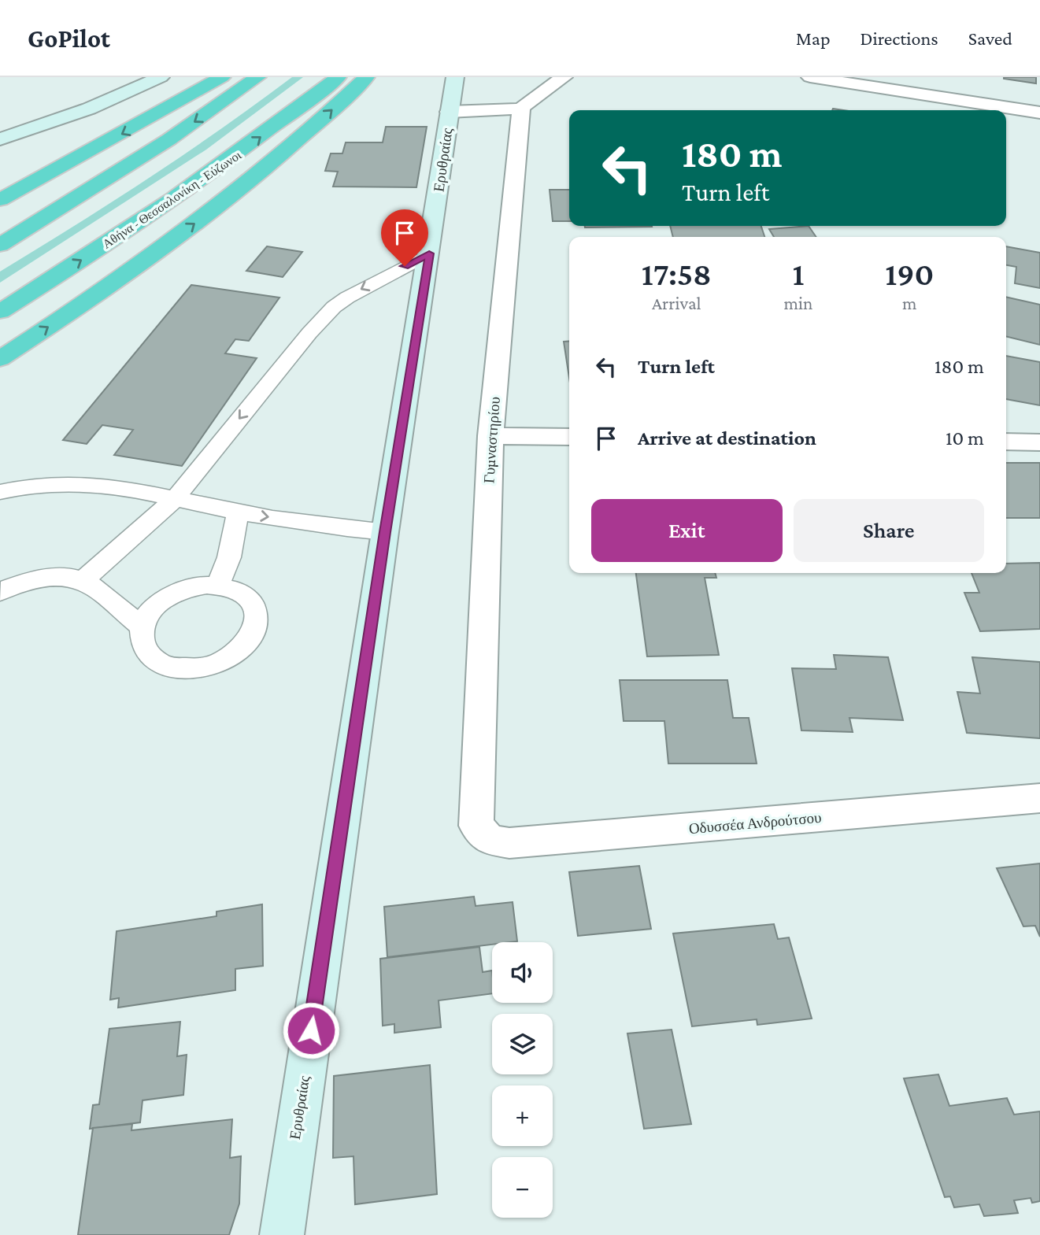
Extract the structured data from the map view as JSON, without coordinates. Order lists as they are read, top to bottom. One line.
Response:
{"streets":{"highway":["Αθήνα - Θεσσαλονίκη - Εύζωνοι"],"main road":["Ερυθραίας"],"street":["Γυμναστηρίου","Οδυσσέα Ανδρούτσου"]},"crossings":[["Γυμναστηρίου","Οδυσσέα Ανδρούτσου"]],"page":{"header":"GoPilot","nav":["Map","Directions","Saved"],"turn":["180 m","Turn left"],"eta":["17:58","Arrival","1","min","190","m"],"list":[{"name":"Turn left","value":"180 m"},{"name":"Arrive at destination","value":"10 m"}],"buttons":["Exit","Share"],"map_buttons":["+","−"]}}
